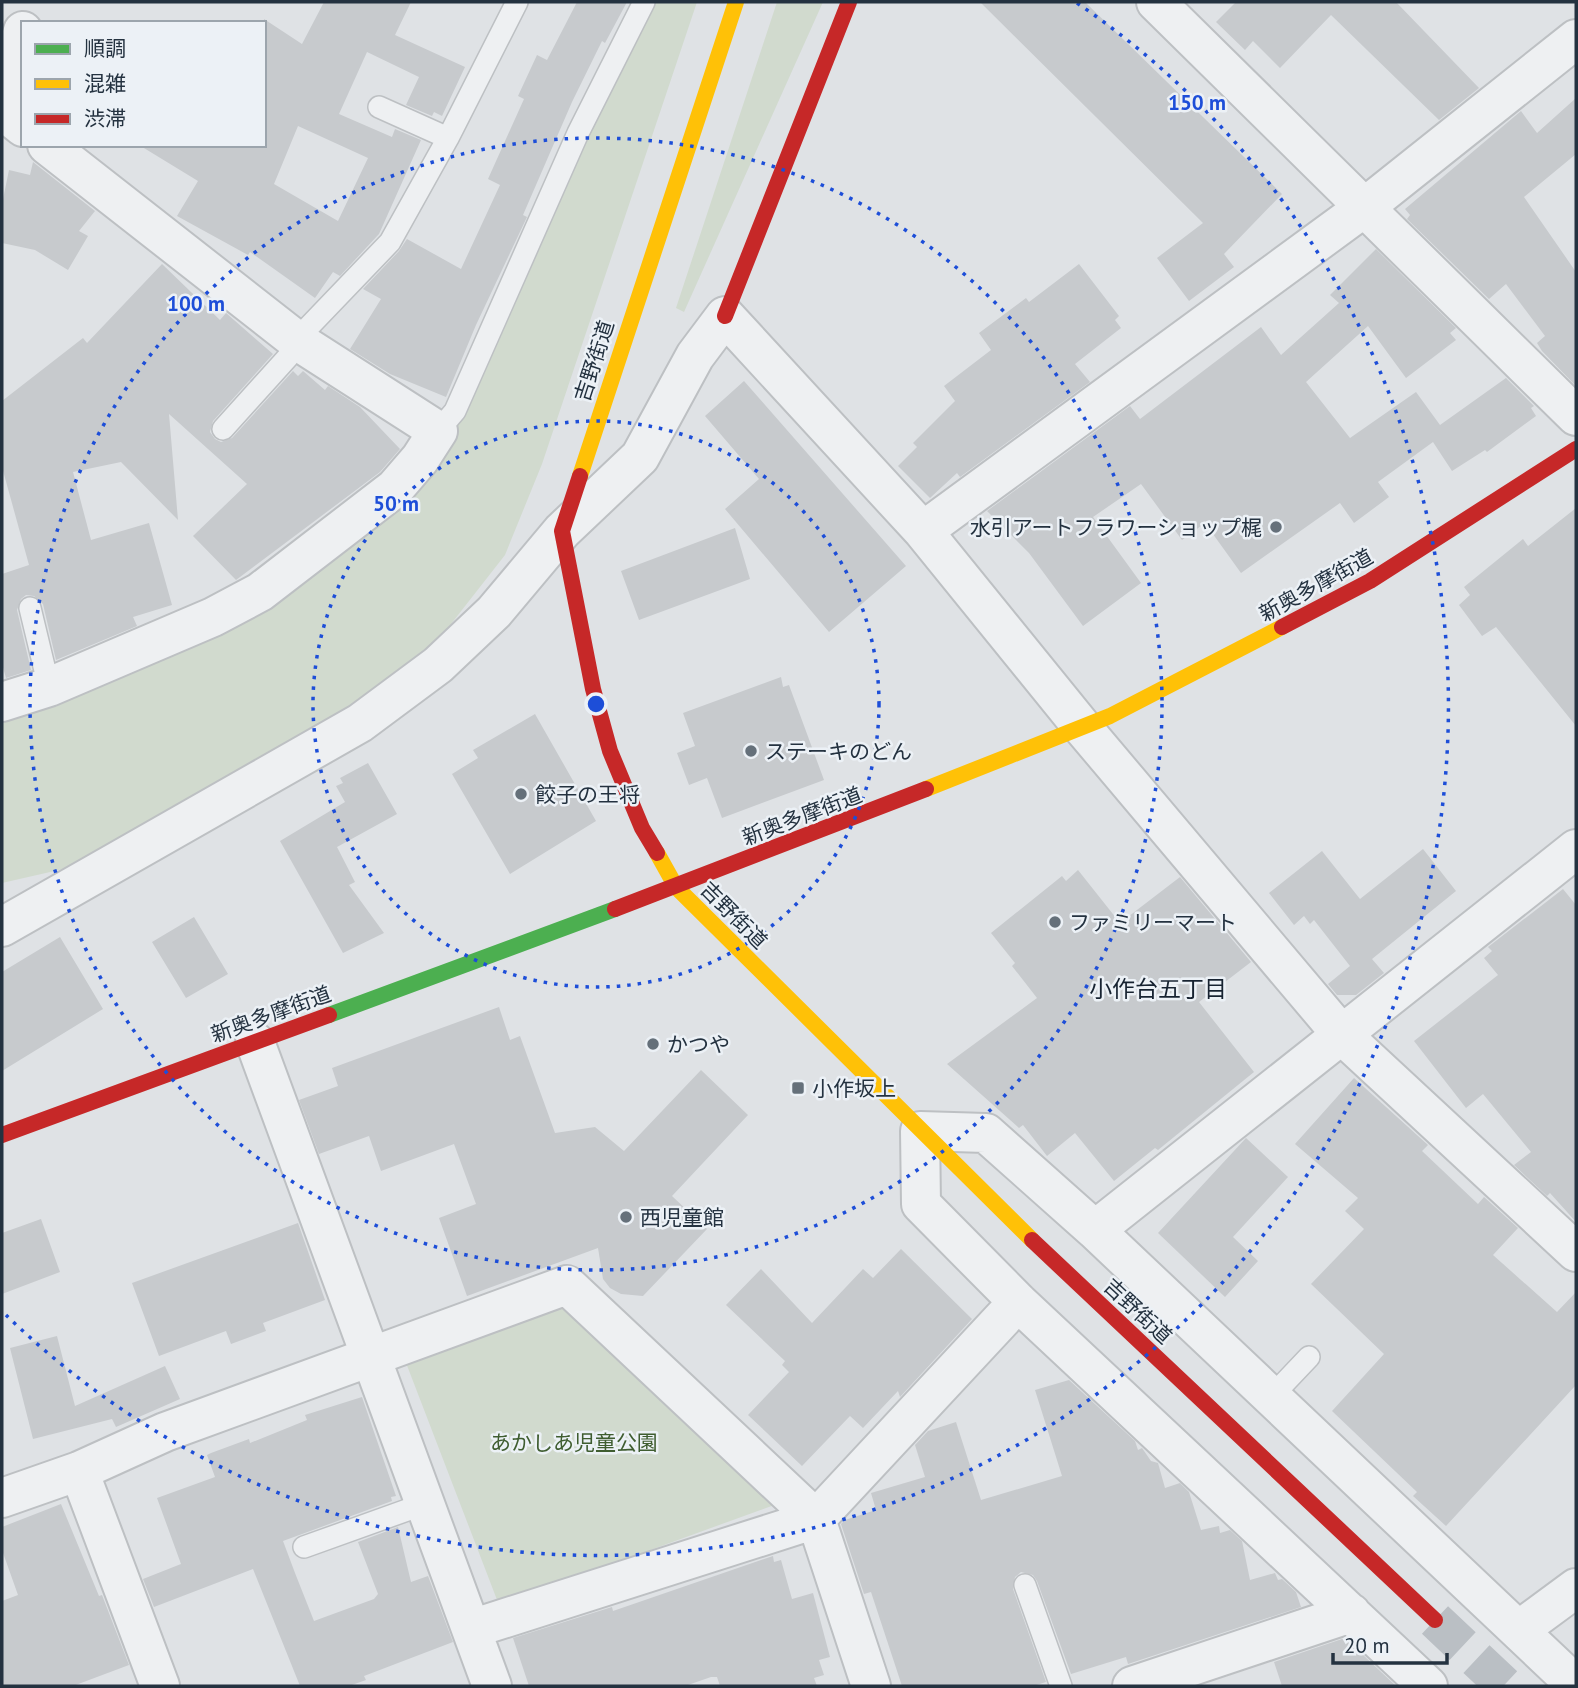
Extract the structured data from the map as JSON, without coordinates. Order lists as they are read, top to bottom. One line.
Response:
{"streets":{"main road":["吉野街道","新奥多摩街道"]},"crossings":[["吉野街道","新奥多摩街道"]],"districts":["小作台五丁目"],"parks":["あかしあ児童公園"],"places":{"other":["水引アートフラワーショップ梶","ステーキのどん","餃子の王将","ファミリーマート","かつや","西児童館"],"transit":["小作坂上"]},"legend":["順調","混雑","渋滞"],"scale_bar":"20 m","rings":["150 m","100 m","50 m"]}
